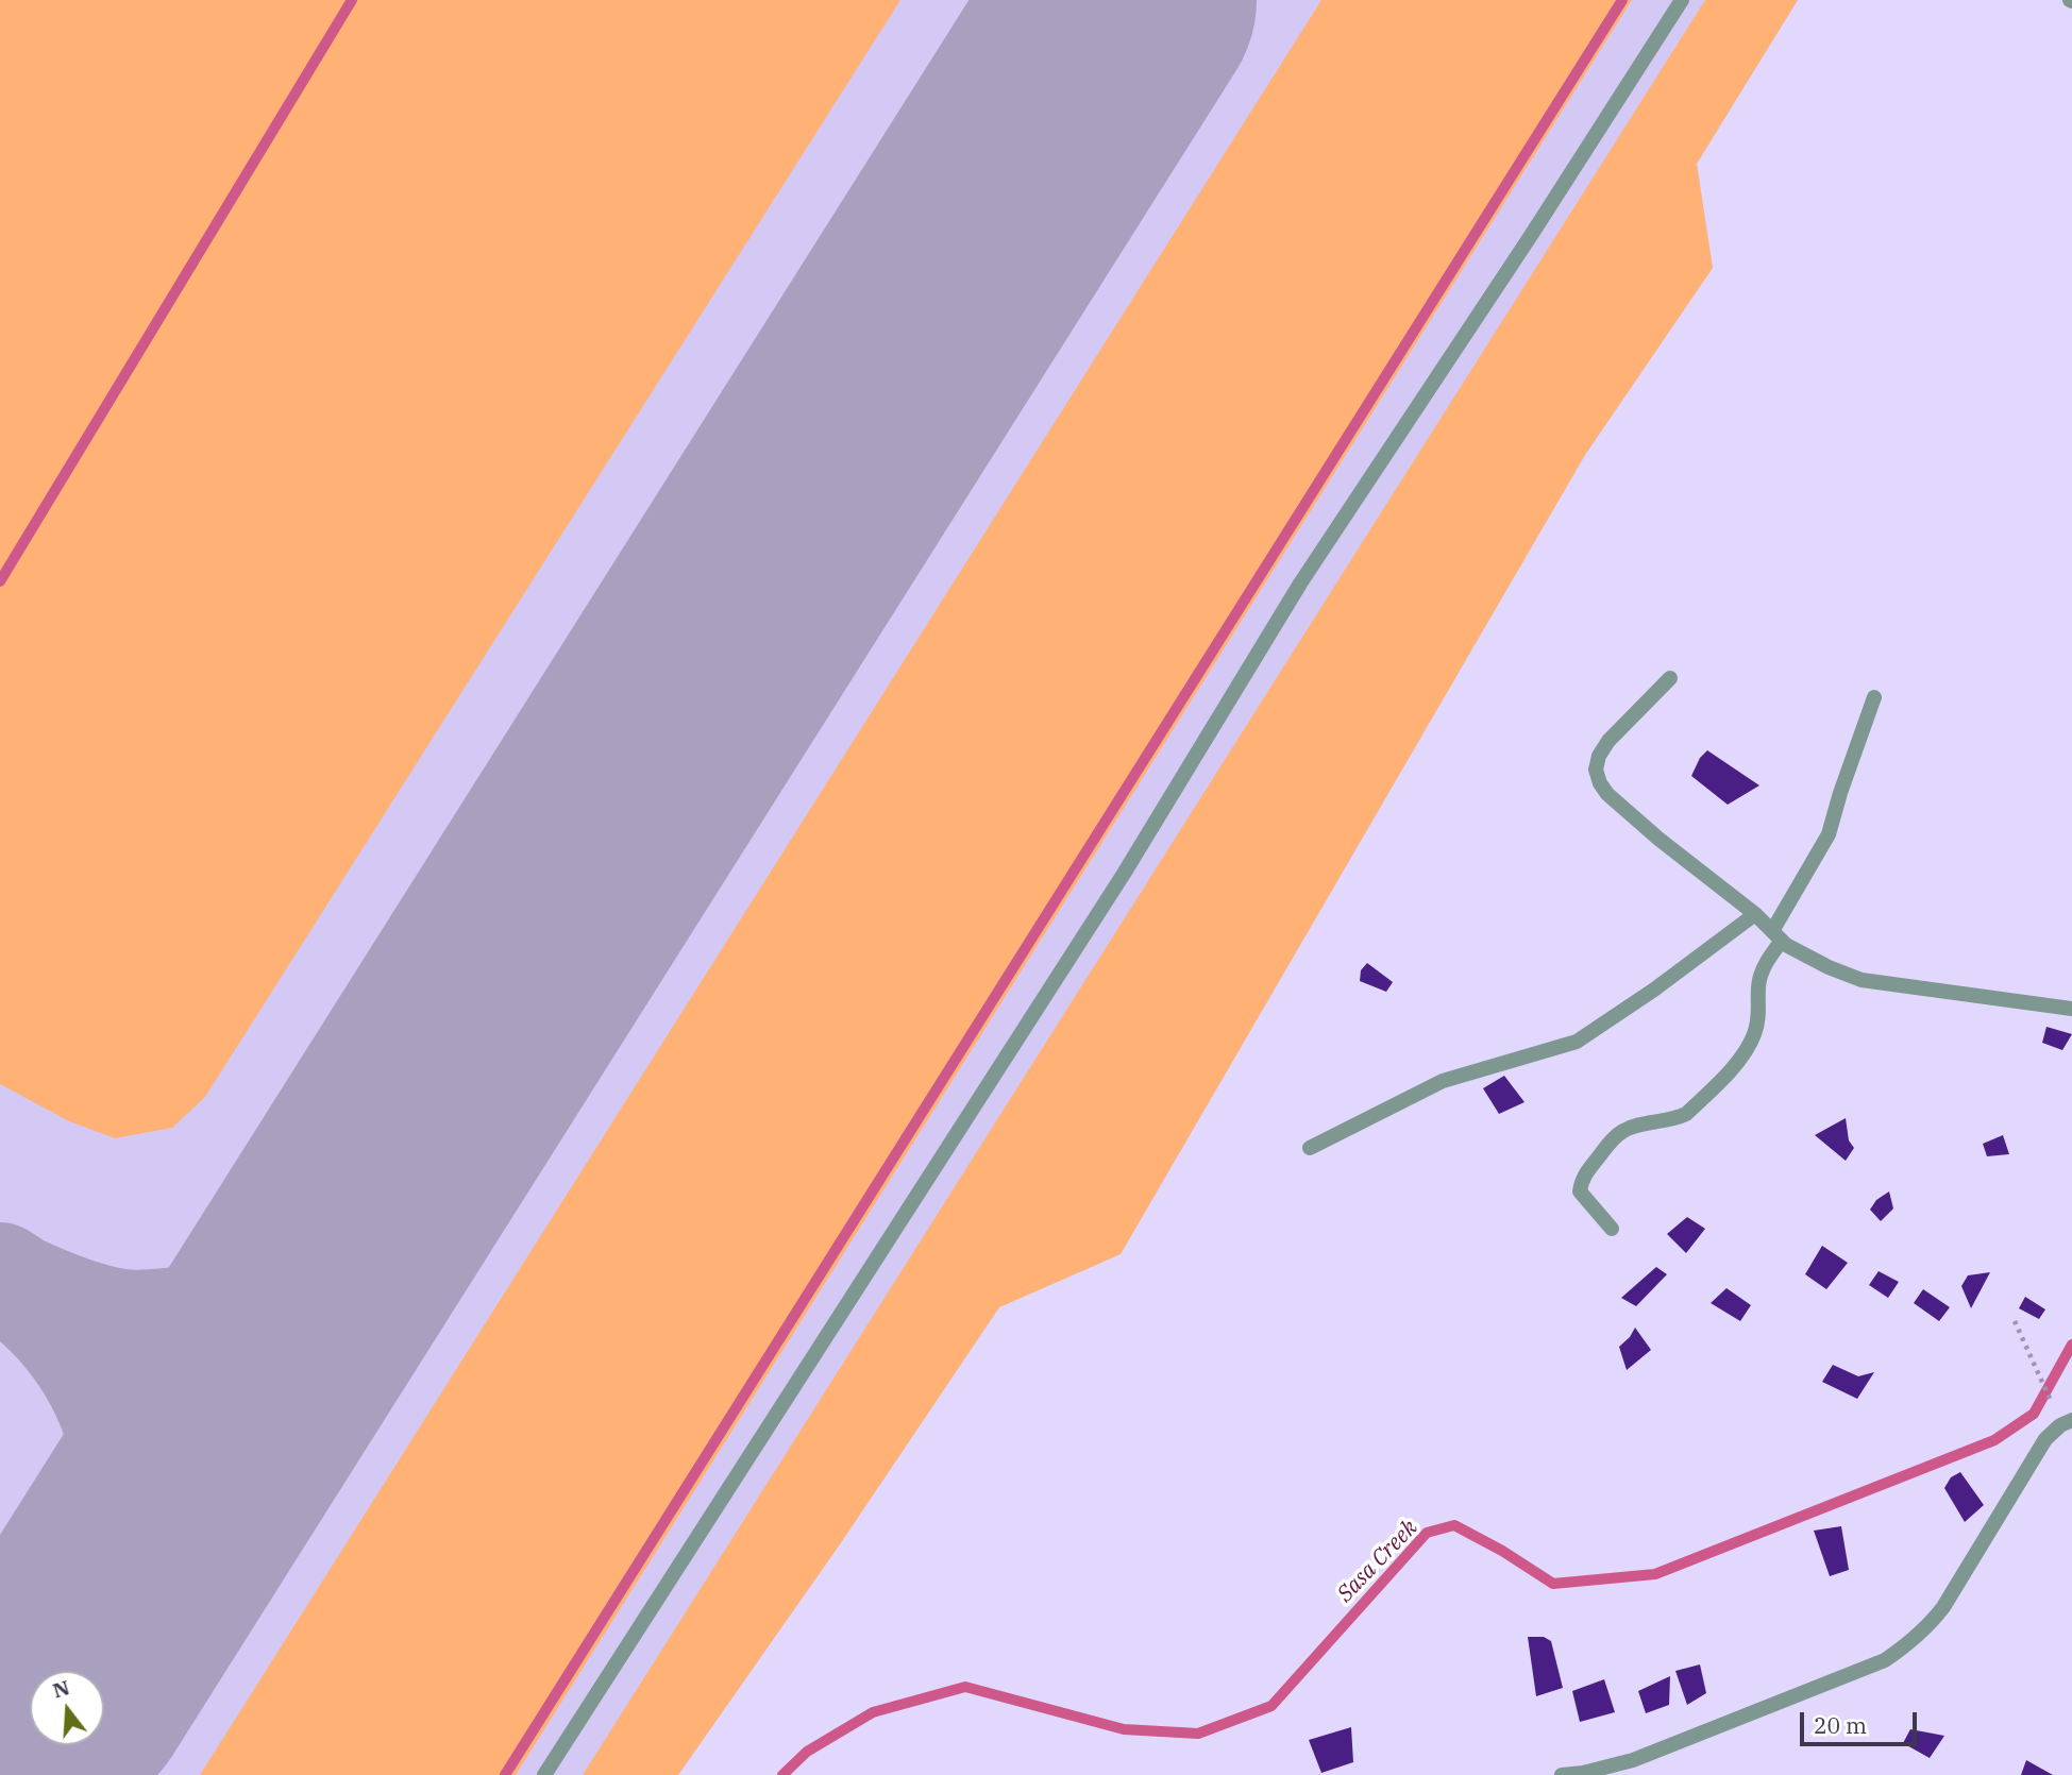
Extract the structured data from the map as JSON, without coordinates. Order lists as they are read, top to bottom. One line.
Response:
{"water":["Sasa Creek"],"scale_bar":"20 m","north":"top"}
